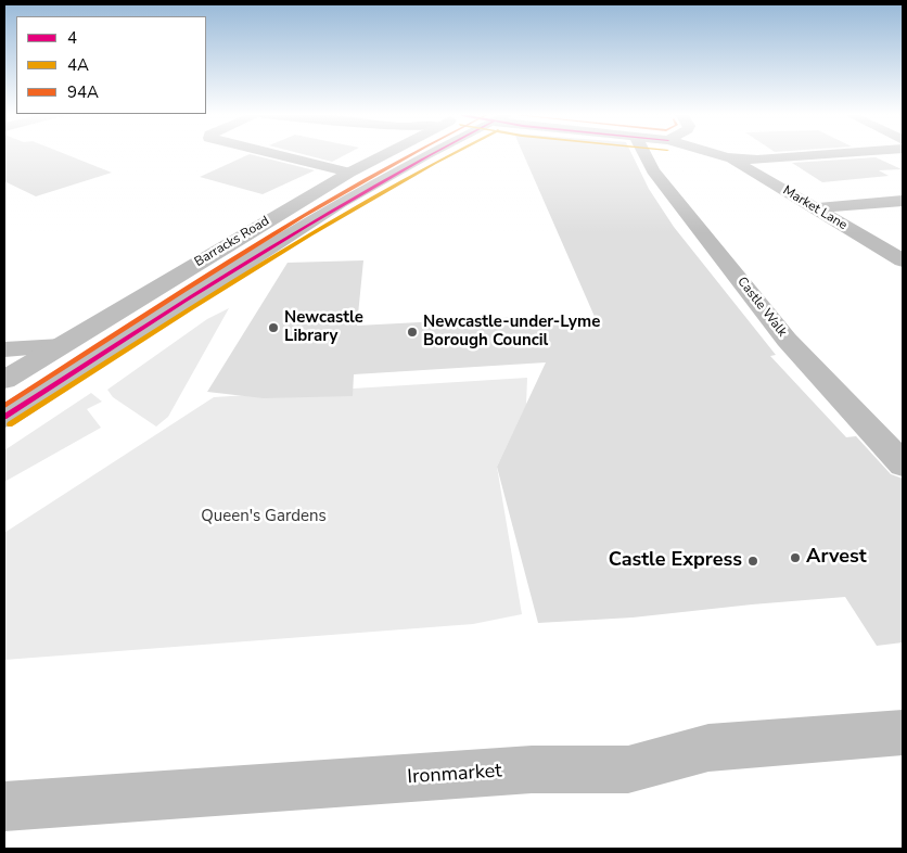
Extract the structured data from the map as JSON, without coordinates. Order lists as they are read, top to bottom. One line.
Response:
{"streets":{"main road":["Market Lane","Barracks Road","Castle Walk","Ironmarket"]},"parks":["Queen's Gardens"],"places":["Newcastle Library","Newcastle-under-Lyme Borough Council","Arvest","Castle Express"],"lines":["transit line 4","transit line 4A","transit line 94A"],"legend":["4","4A","94A"]}
